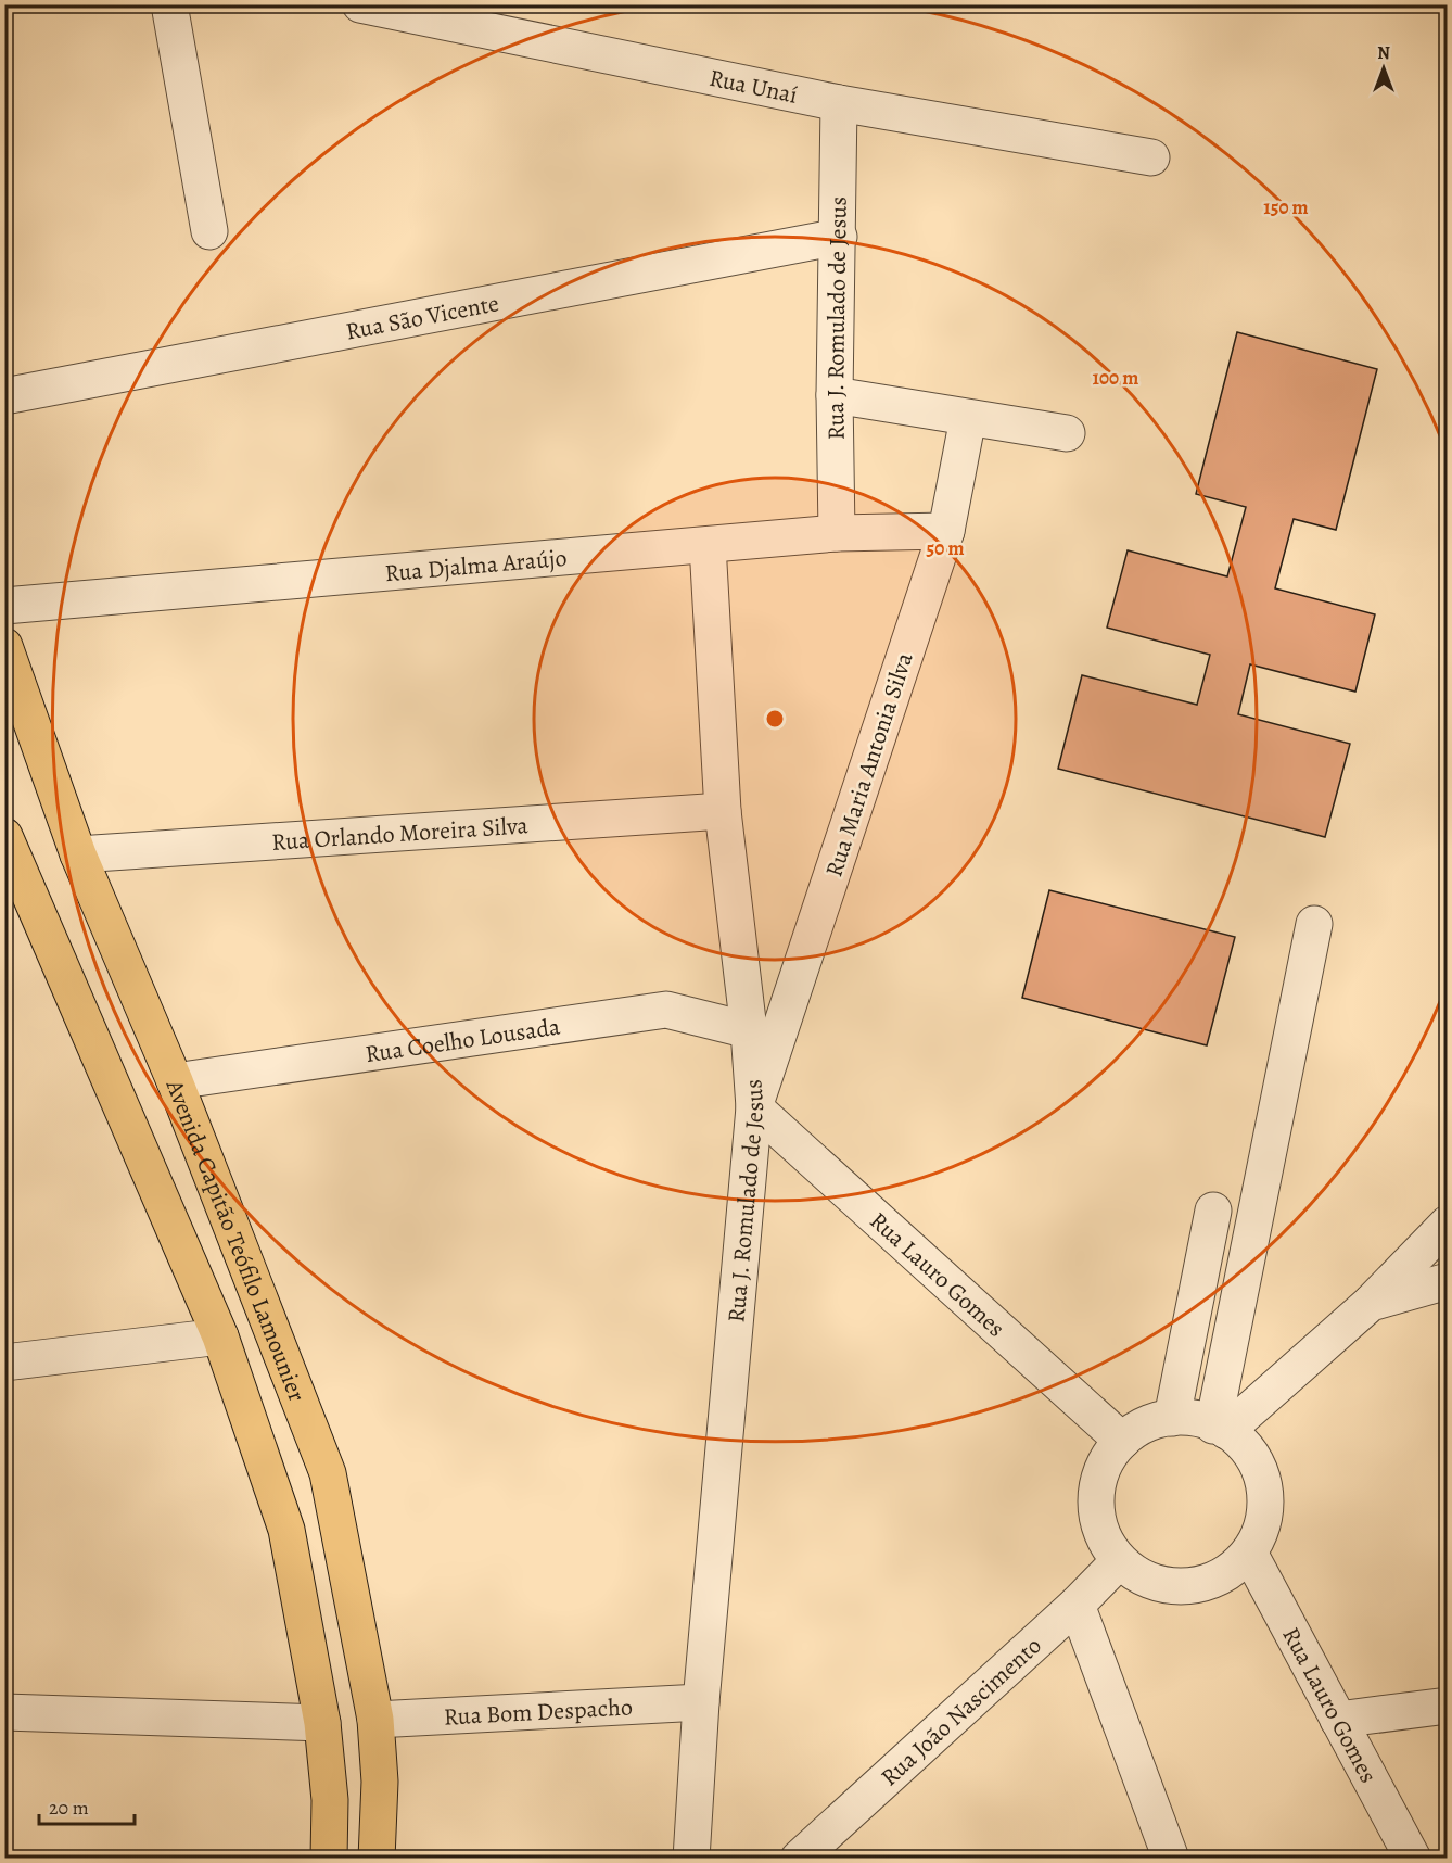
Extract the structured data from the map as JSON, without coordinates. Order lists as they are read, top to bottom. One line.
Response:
{"streets":{"main road":["Avenida Capitão Teófilo Lamounier"],"street":["Rua Unaí","Rua São Vicente","Rua J. Romulado de Jesus","Rua Djalma Araújo","Rua Maria Antonia Silva","Rua Orlando Moreira Silva","Rua Coelho Lousada","Rua Lauro Gomes","Rua Bom Despacho","Rua João Nascimento"]},"crossings":[["Rua Unaí","Rua J. Romulado de Jesus"],["Rua São Vicente","Rua J. Romulado de Jesus"],["Rua J. Romulado de Jesus","Rua Djalma Araújo"],["Rua J. Romulado de Jesus","Rua Maria Antonia Silva"],["Rua J. Romulado de Jesus","Rua Orlando Moreira Silva"],["Rua J. Romulado de Jesus","Rua Coelho Lousada"],["Rua J. Romulado de Jesus","Rua Lauro Gomes"],["Rua J. Romulado de Jesus","Rua Bom Despacho"],["Rua Djalma Araújo","Rua Maria Antonia Silva"],["Rua Maria Antonia Silva","Rua Lauro Gomes"],["Rua Orlando Moreira Silva","Avenida Capitão Teófilo Lamounier"],["Rua Coelho Lousada","Avenida Capitão Teófilo Lamounier"],["Avenida Capitão Teófilo Lamounier","Rua Bom Despacho"],["Rua Lauro Gomes","Rua João Nascimento"]],"scale_bar":"20 m","north":"top","rings":["150 m","100 m","50 m"]}
